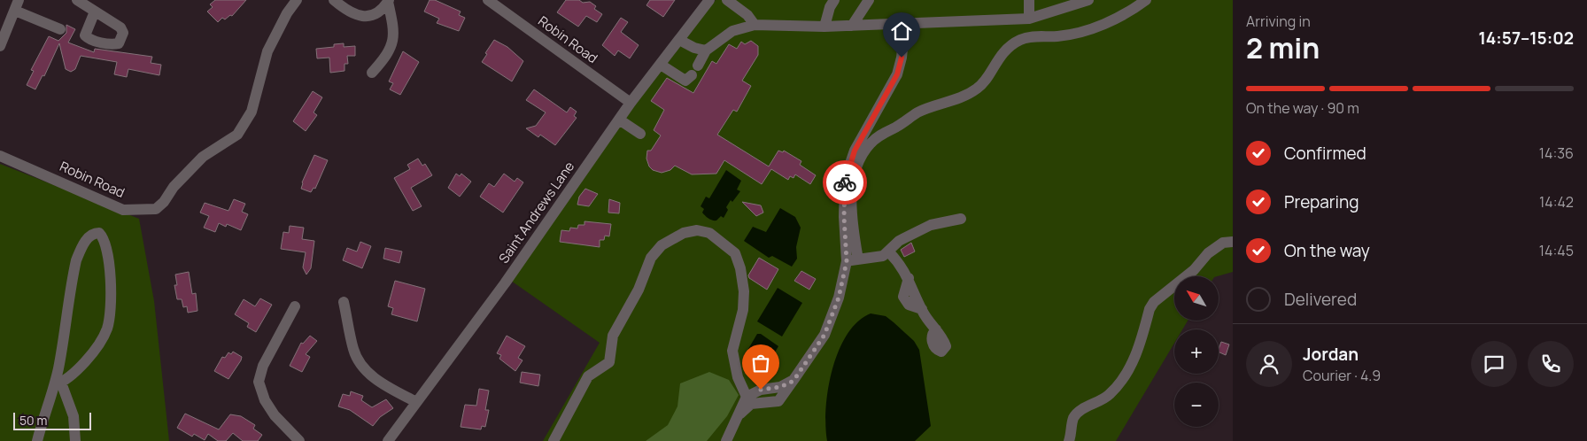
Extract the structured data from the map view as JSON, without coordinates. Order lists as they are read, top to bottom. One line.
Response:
{"streets":{"street":["Robin Road","Saint Andrews Lane"]},"crossings":[["Robin Road","Saint Andrews Lane"]],"scale_bar":"50 m","north":"top left","page":{"heading":["2 min","Arriving in","14:57–15:02"],"panel":["Jordan","Courier · 4.9"],"bar":"On the way · 90 m","list":[["Confirmed","14:36"],["Preparing","14:42"],["On the way","14:45"],"Delivered"],"map_buttons":["+","−"],"scale":"50 m"}}
